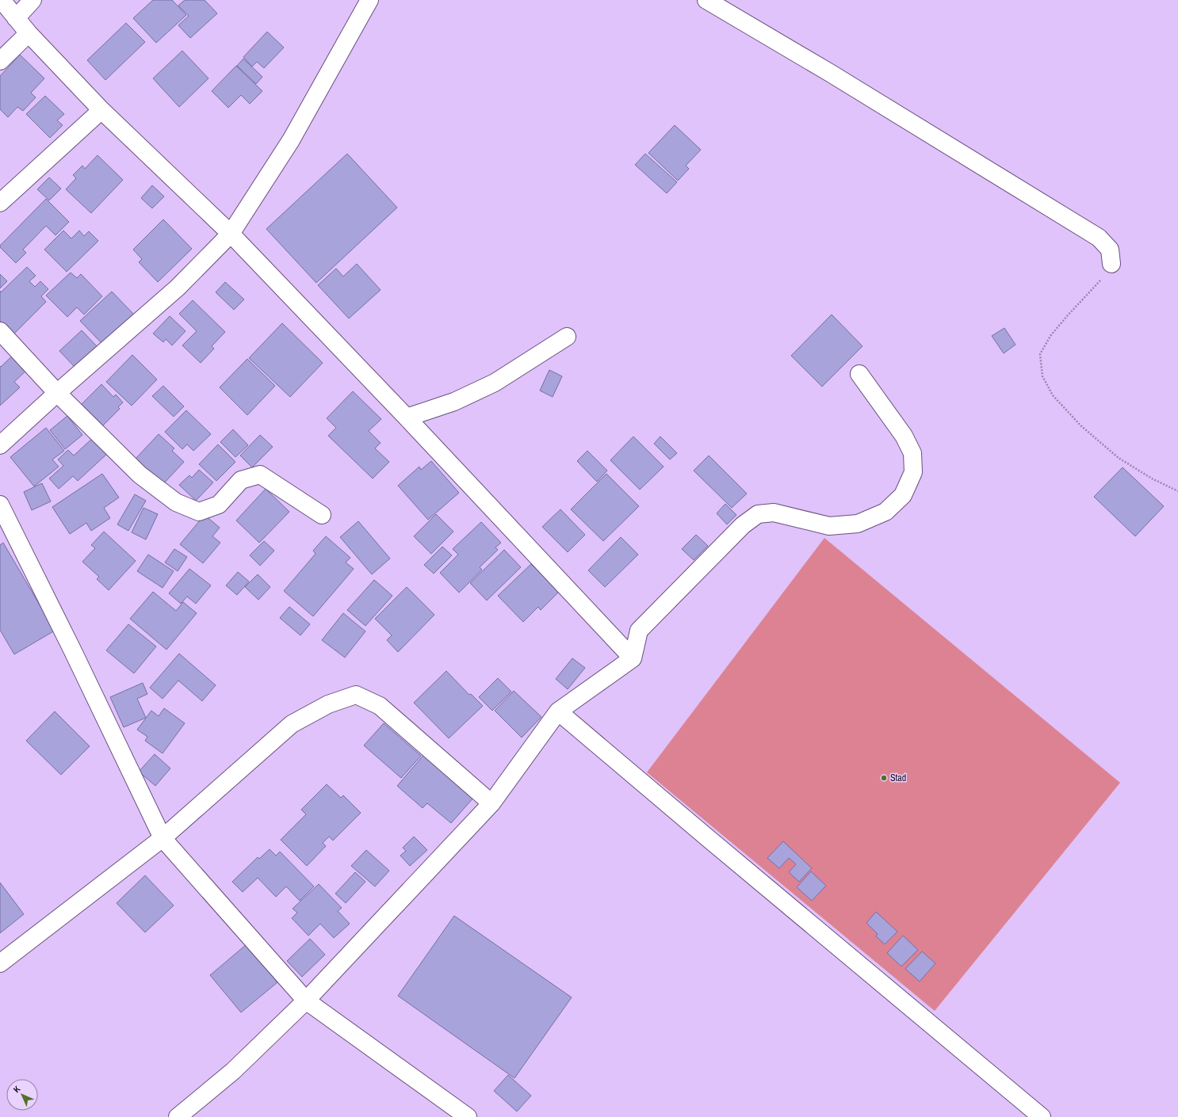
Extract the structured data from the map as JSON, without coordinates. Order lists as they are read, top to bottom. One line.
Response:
{"places":["Stad"],"north":"top left"}
